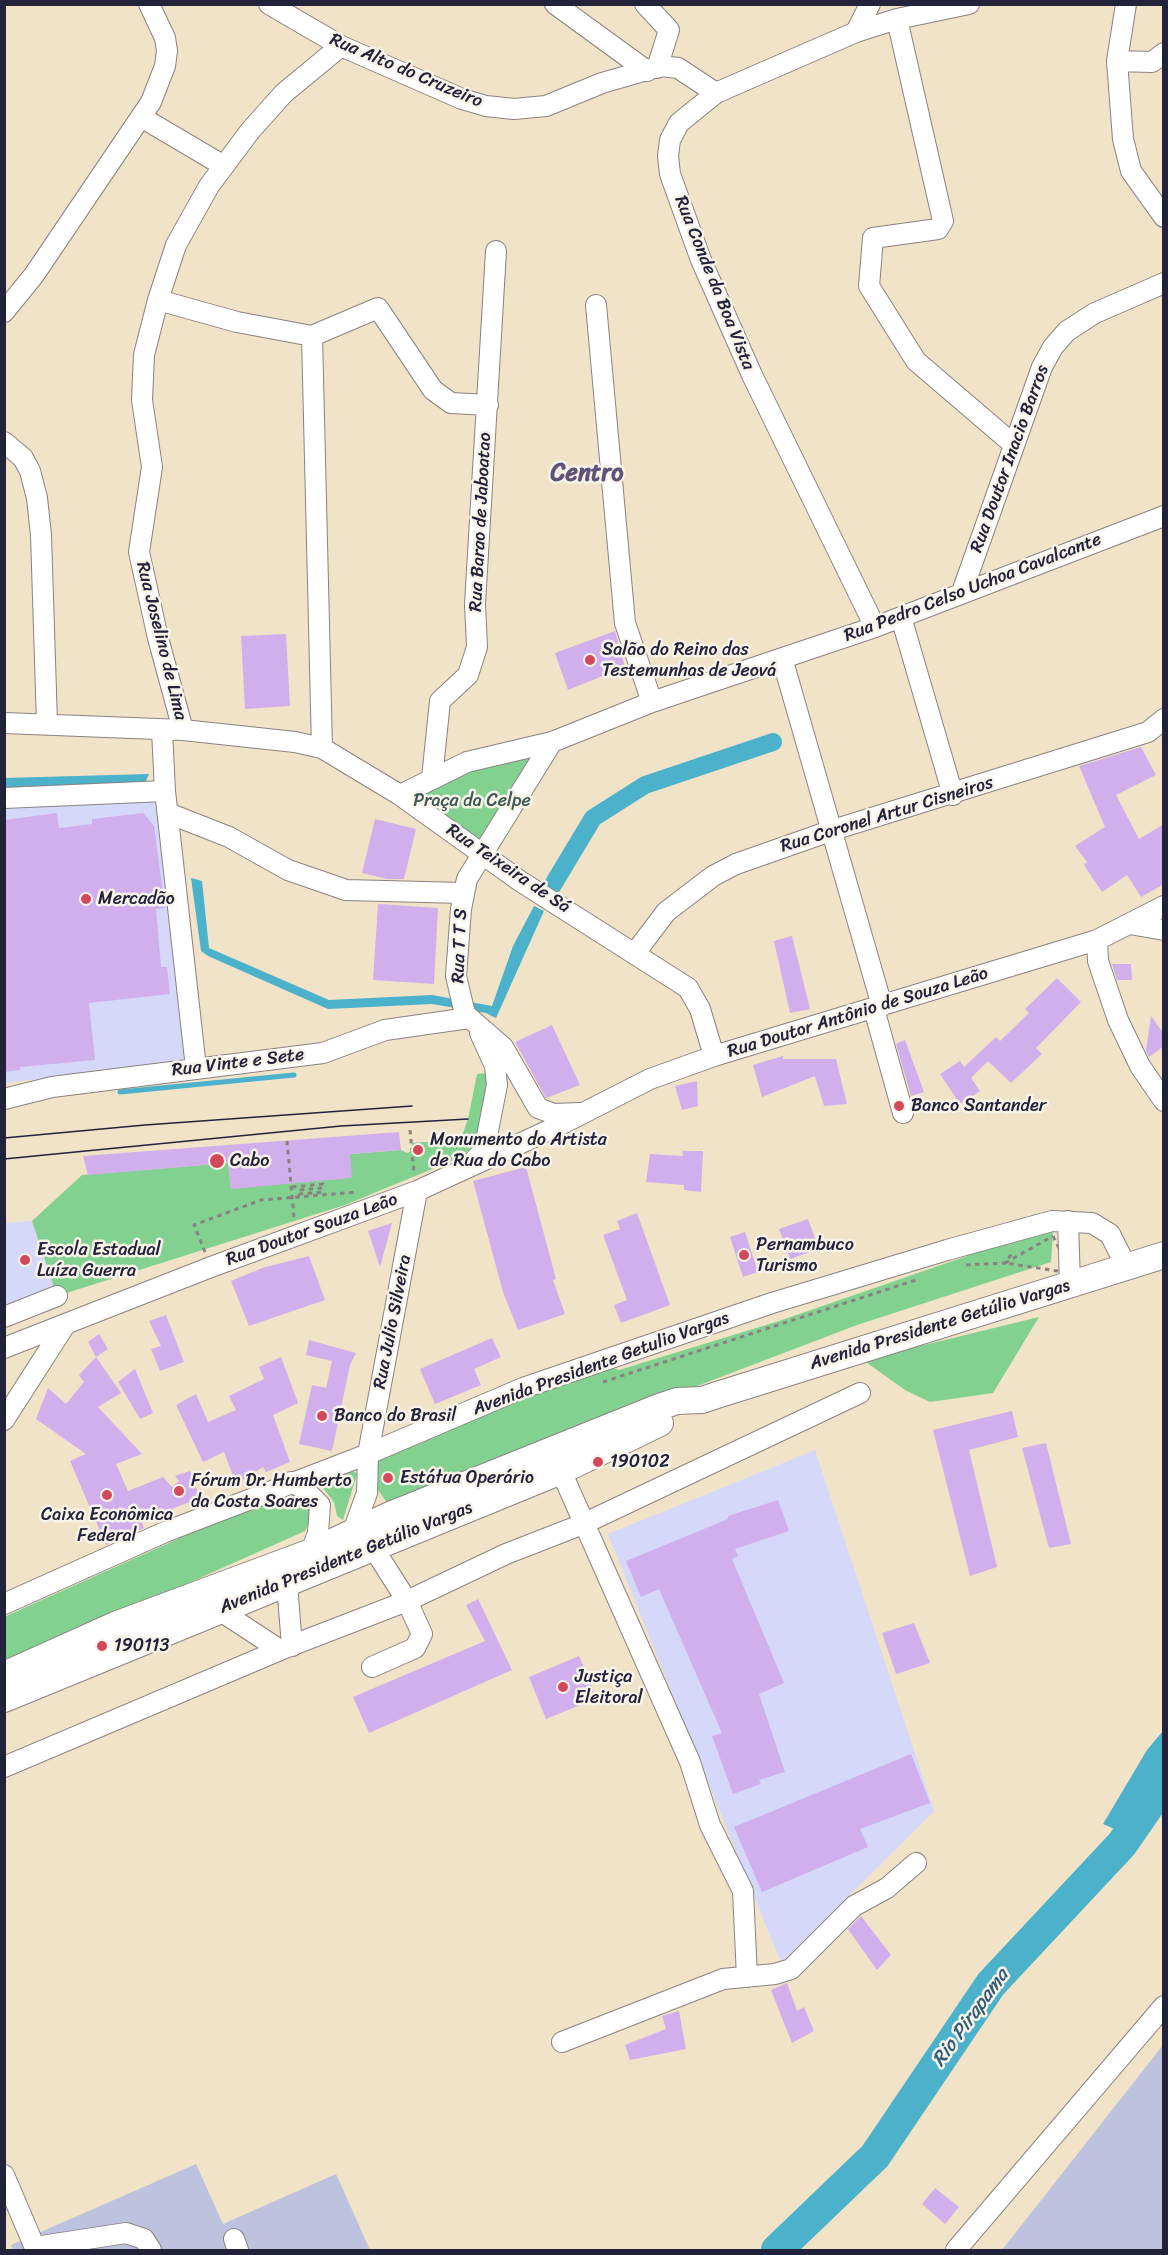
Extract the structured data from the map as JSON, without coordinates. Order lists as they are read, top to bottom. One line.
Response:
{"streets":{"main road":["Avenida Presidente Getúlio Vargas"],"street":["Rua Alto do Cruzeiro","Rua Conde da Boa Vista","Rua Doutor Inacio Barros","Rua Barao de Jaboatao","Rua Pedro Celso Uchoa Cavalcante","Rua Joselino de Lima","Rua Coronel Artur Cisneiros","Rua Teixeira de Sá","Rua T T S","Rua Doutor Antônio de Souza Leão","Rua Vinte e Sete","Rua Doutor Souza Leão","Rua Julio Silveira","Avenida Presidente Getulio Vargas"]},"crossings":[["Rua Alto do Cruzeiro","Rua Conde da Boa Vista"],["Rua Alto do Cruzeiro","Rua Joselino de Lima"],["Rua Conde da Boa Vista","Rua Pedro Celso Uchoa Cavalcante"],["Rua Doutor Inacio Barros","Rua Pedro Celso Uchoa Cavalcante"],["Rua Barao de Jaboatao","Rua Pedro Celso Uchoa Cavalcante"],["Rua Pedro Celso Uchoa Cavalcante","Rua Teixeira de Sá"],["Rua Pedro Celso Uchoa Cavalcante","Rua T T S"],["Rua Joselino de Lima","Rua Teixeira de Sá"],["Rua Coronel Artur Cisneiros","Rua Teixeira de Sá"],["Rua Teixeira de Sá","Rua T T S"],["Rua Teixeira de Sá","Rua Doutor Antônio de Souza Leão"],["Rua T T S","Rua Doutor Antônio de Souza Leão"],["Rua T T S","Rua Vinte e Sete"],["Rua Doutor Antônio de Souza Leão","Rua Doutor Souza Leão"],["Rua Doutor Souza Leão","Rua Julio Silveira"],["Rua Julio Silveira","Avenida Presidente Getúlio Vargas"],["Rua Julio Silveira","Avenida Presidente Getulio Vargas"],["Avenida Presidente Getúlio Vargas","Avenida Presidente Getulio Vargas"]],"districts":["Centro"],"water":["Rio Pirapama"],"parks":["Praça da Celpe"],"places":["Salão do Reino das Testemunhas de Jeová","Mercadão","Banco Santander","Monumento do Artista de Rua do Cabo","Cabo","Pernambuco Turismo","Escola Estadual Luíza Guerra","Banco do Brasil","190102","Estátua Operário","Fórum Dr. Humberto da Costa Soares","Caixa Econômica Federal","190113","Justiça Eleitoral"]}
